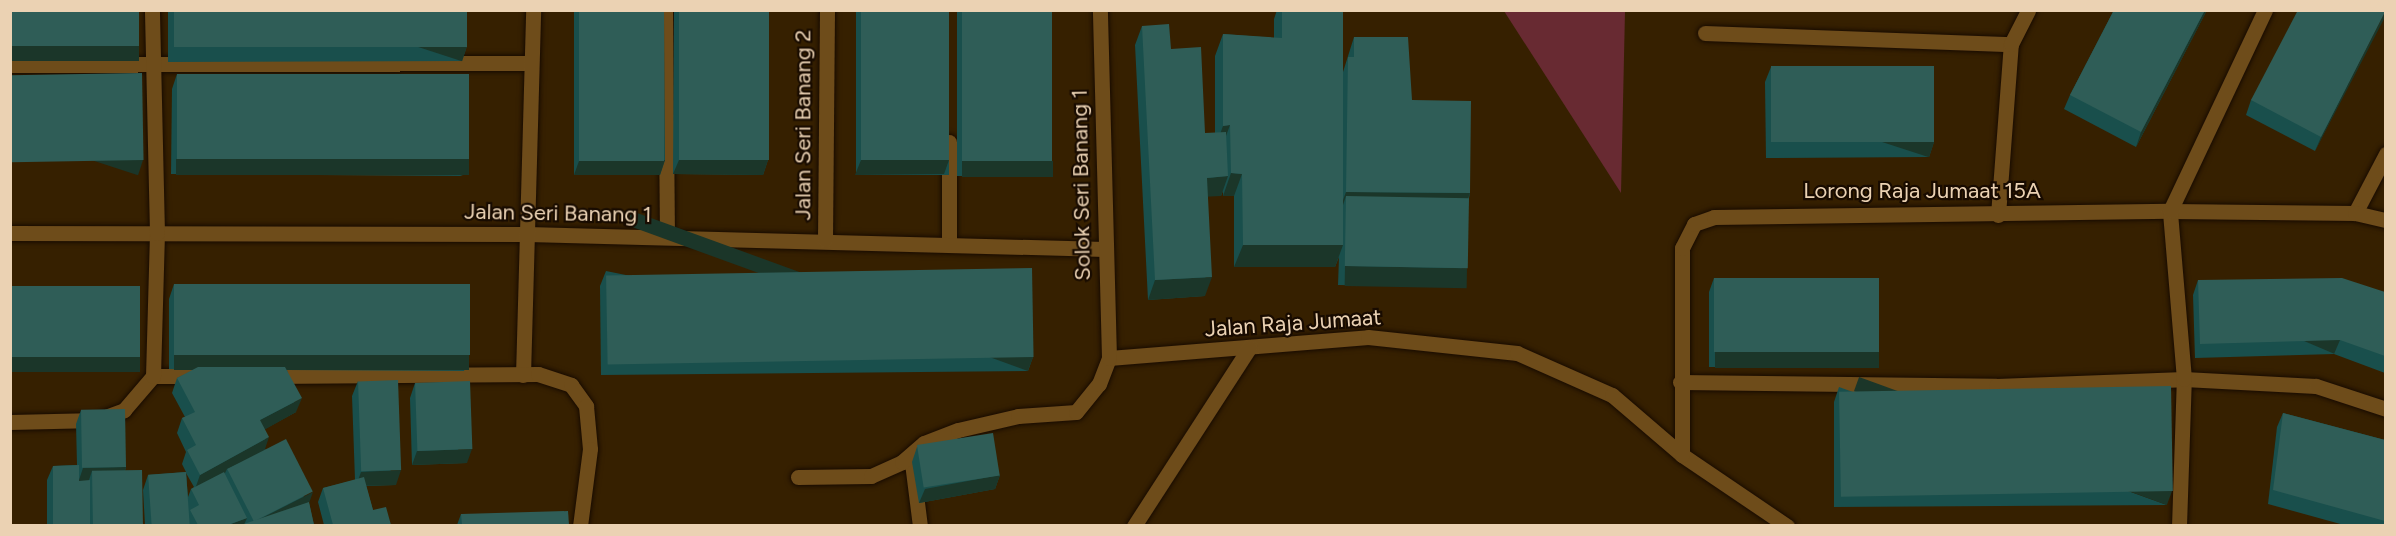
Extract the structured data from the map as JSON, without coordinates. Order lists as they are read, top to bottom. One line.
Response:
{"streets":{"street":["Jalan Seri Banang 2","Solok Seri Banang 1","Lorong Raja Jumaat 15A","Jalan Seri Banang 1","Jalan Raja Jumaat"]},"crossings":[["Jalan Seri Banang 2","Jalan Seri Banang 1"],["Solok Seri Banang 1","Jalan Seri Banang 1"],["Solok Seri Banang 1","Jalan Raja Jumaat"],["Lorong Raja Jumaat 15A","Jalan Raja Jumaat"]]}
